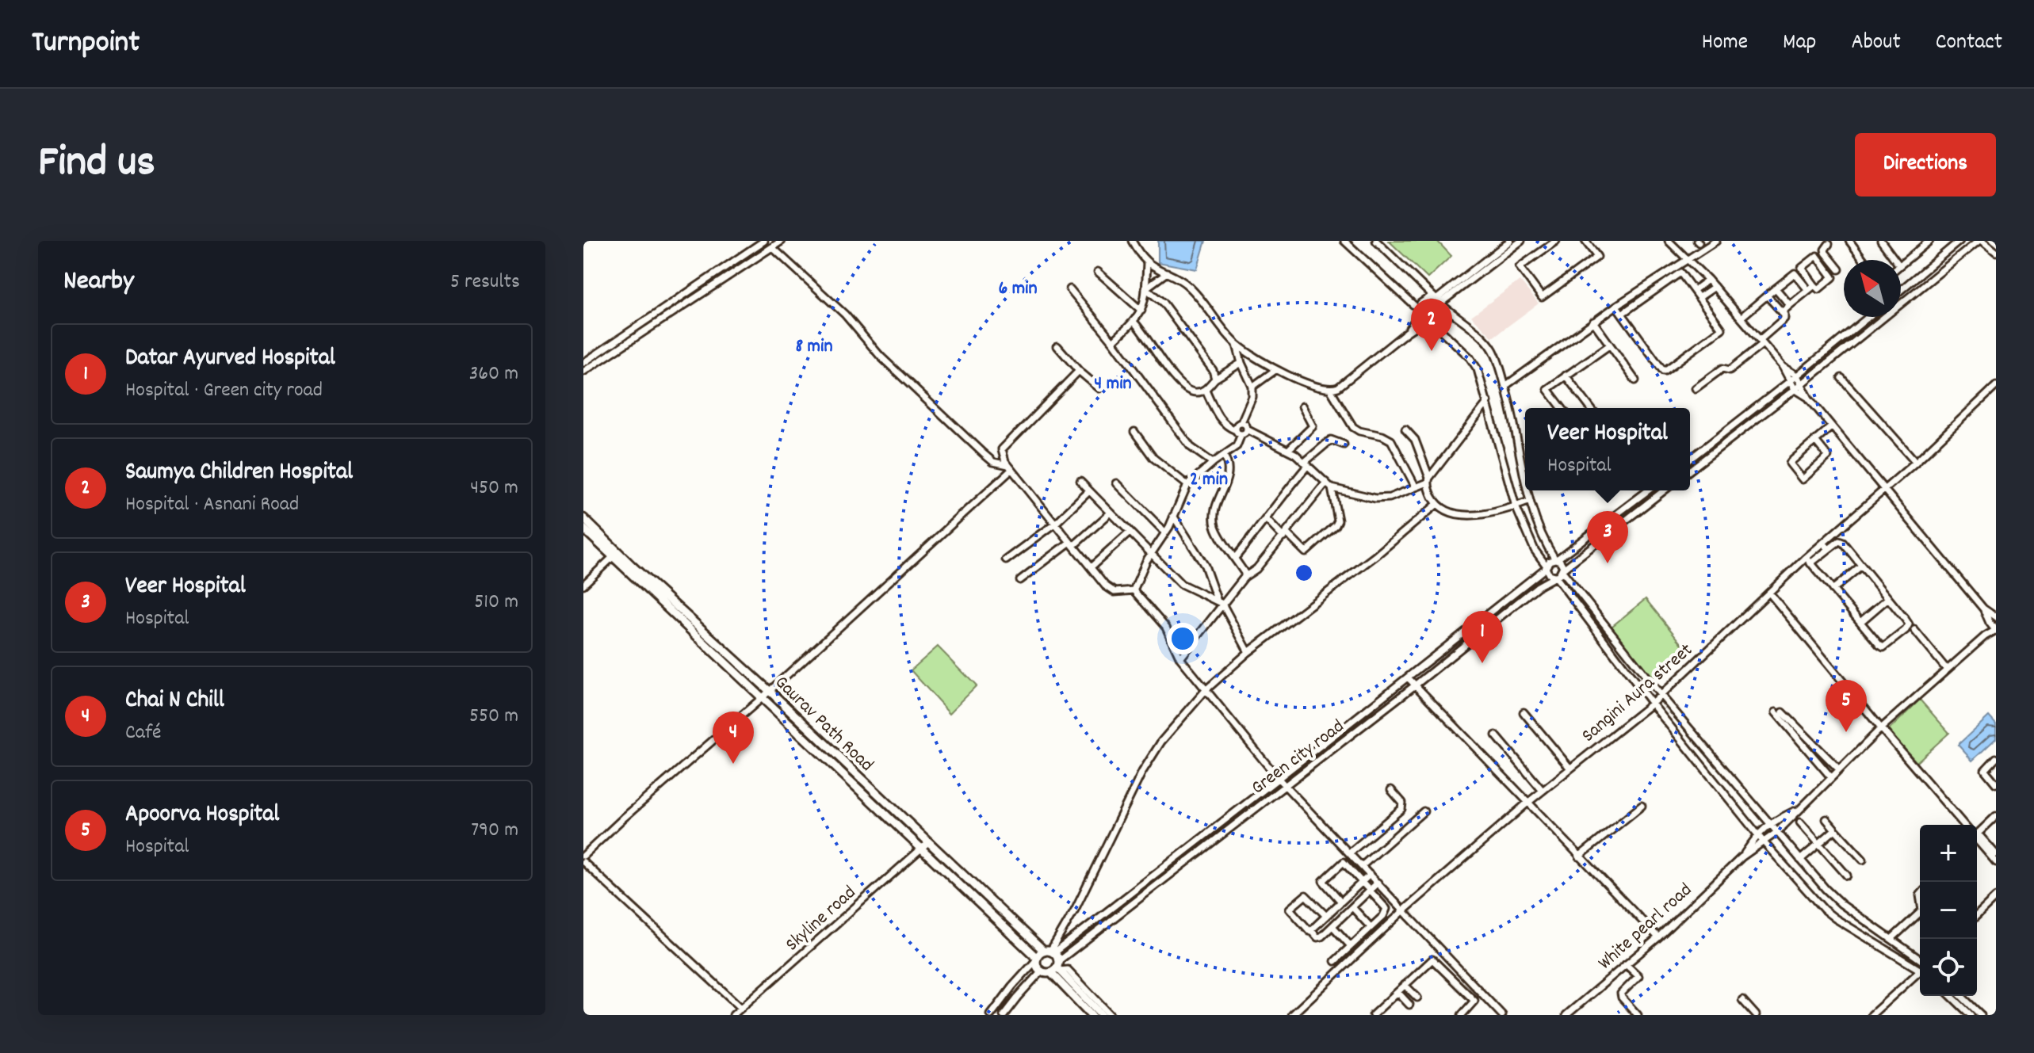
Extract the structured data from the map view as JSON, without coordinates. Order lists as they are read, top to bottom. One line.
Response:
{"streets":{"main road":["Gaurav Path Road"],"street":["Sangini Aura street","Green city road","Skyline road","White pearl road"]},"crossings":[["Gaurav Path Road","Green city road"],["Gaurav Path Road","Skyline road"]],"north":"top left","page":{"header":"Turnpoint","nav":["Home","Map","About","Contact"],"title":"Find us","buttons":"Directions","heading":["Nearby","5 results"],"pins":["2","3","1","5","4"],"list":[{"mark":"1","name":"Datar Ayurved Hospital","note":"Hospital · Green city road","value":"360 m"},{"mark":"2","name":"Saumya Children Hospital","note":"Hospital · Asnani Road","value":"450 m"},{"mark":"3","name":"Veer Hospital","note":"Hospital","value":"510 m"},{"mark":"4","name":"Chai N Chill","note":"Café","value":"550 m"},{"mark":"5","name":"Apoorva Hospital","note":"Hospital","value":"790 m"}],"popup":["Veer Hospital","Hospital"],"map_buttons":["+","−"]},"rings":["6 min","8 min","4 min","2 min"]}
